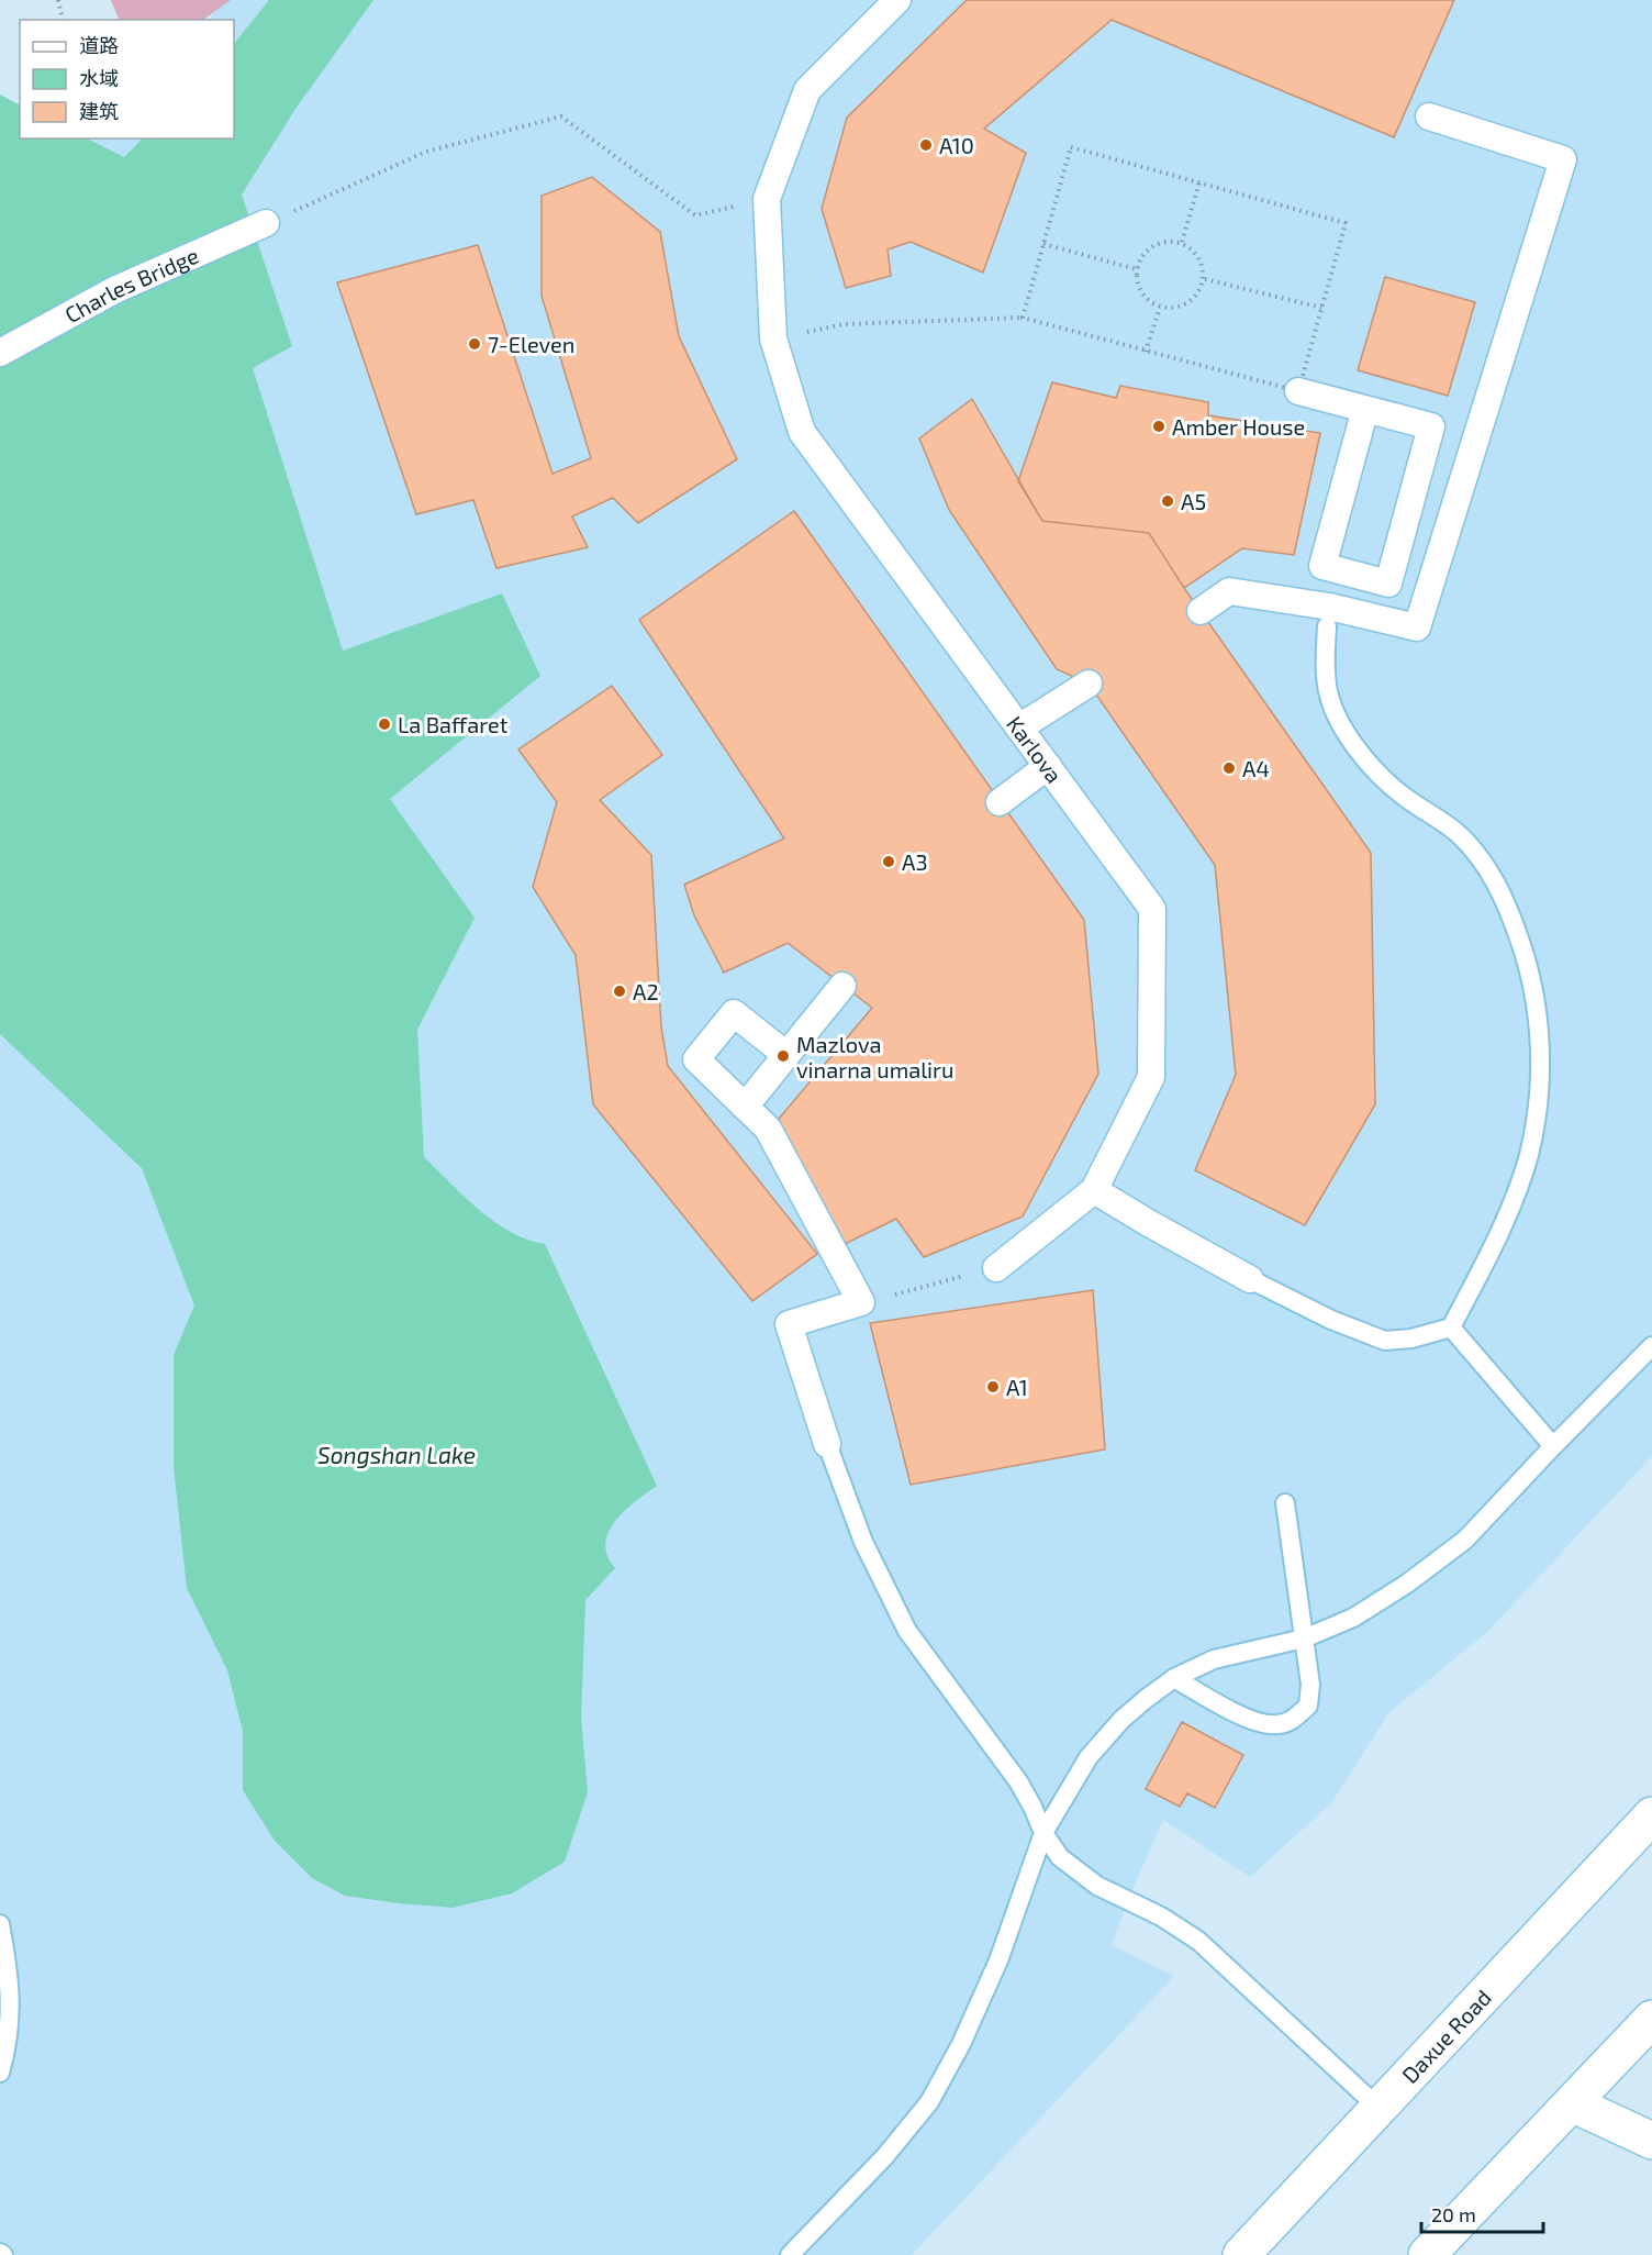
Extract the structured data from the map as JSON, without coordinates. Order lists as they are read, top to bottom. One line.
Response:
{"streets":{"main road":["Daxue Road"],"street":["Charles Bridge","Karlova"]},"water":["Songshan Lake"],"places":["A10","7-Eleven","Amber House","A5","La Baffaret","A4","A3","A2","Mazlova vinarna umaliru","A1"],"legend":["道路","水域","建筑"],"scale_bar":"20 m"}
